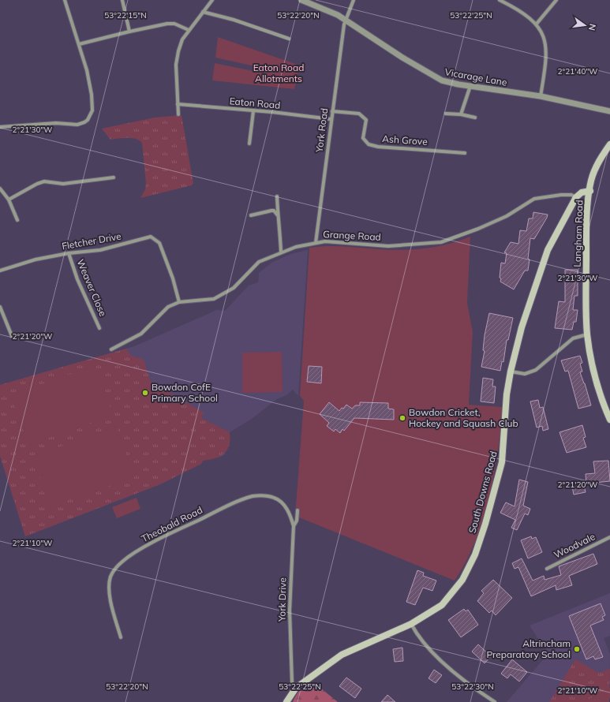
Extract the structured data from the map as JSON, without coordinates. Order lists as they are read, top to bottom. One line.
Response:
{"streets":{"main road":["Langham Road","South Downs Road"],"street":["Vicarage Lane","Eaton Road","York Road","Ash Grove","Grange Road","Fletcher Drive","Weaver Close","Theobald Road","Woodvale","York Drive"]},"crossings":[["Vicarage Lane","York Road"],["Eaton Road","York Road"],["York Road","Ash Grove"],["York Road","Grange Road"],["Grange Road","Fletcher Drive"],["Grange Road","South Downs Road"],["Fletcher Drive","Weaver Close"],["South Downs Road","York Drive"],["Theobald Road","York Drive"]],"parks":["Eaton Road Allotments"],"places":["Bowdon CofE Primary School","Bowdon Cricket, Hockey and Squash Club","Altrincham Preparatory School"],"north":"right","coordinates":["53°22'20\"N","53°22'25\"N","53°22'15\"N","2°21'40\"W","2°21'30\"W","2°21'20\"W","2°21'10\"W","53°22'30\"N"]}
